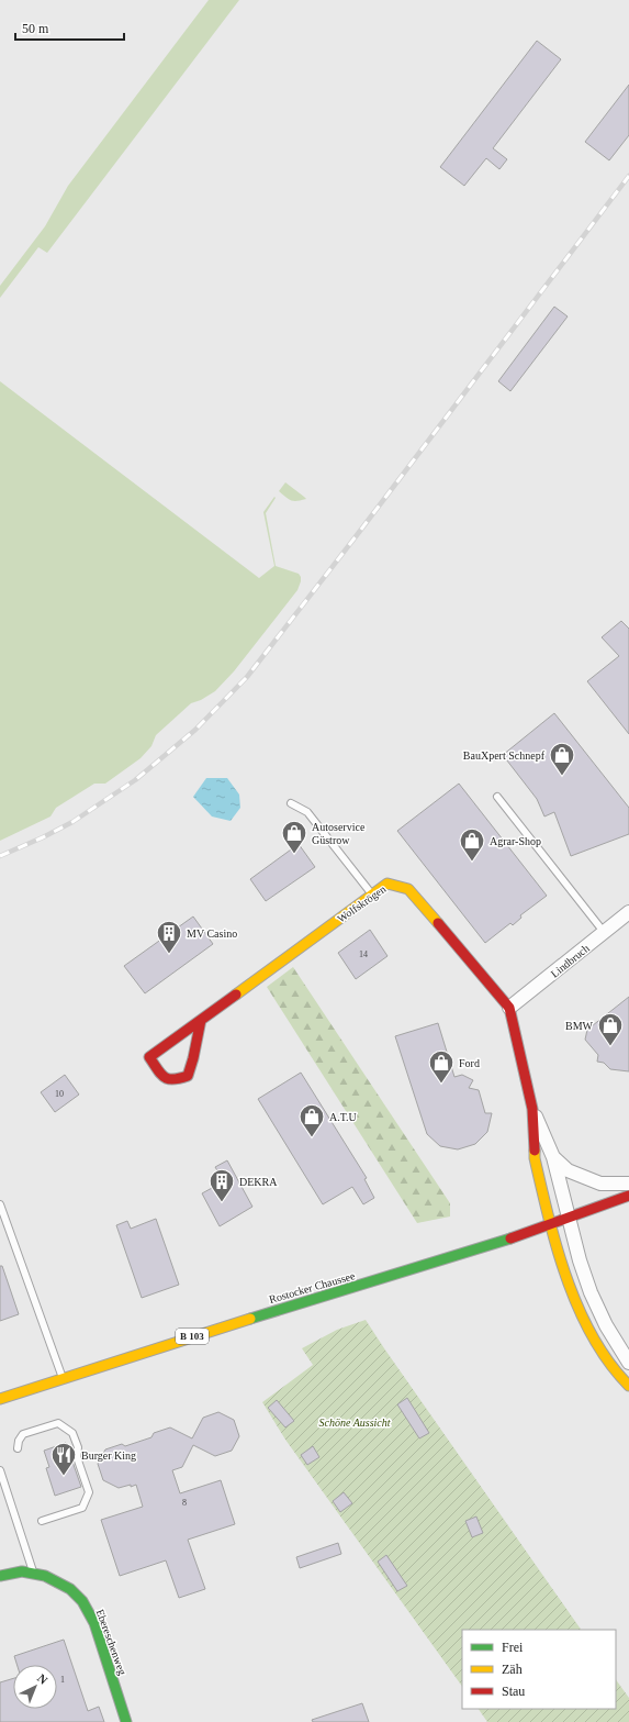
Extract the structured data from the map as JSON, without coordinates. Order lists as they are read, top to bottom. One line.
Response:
{"streets":{"street":["Wolfskrögen","Lindbruch","Rostocker Chaussee","B 103","Ebereschenweg"]},"crossings":[["Wolfskrögen","Lindbruch"],["Wolfskrögen","Rostocker Chaussee"]],"parks":["Schöne Aussicht"],"places":{"shop":["BauXpert Schnepf","Autoservice Güstrow","Agrar-Shop","BMW","Ford","A.T.U"],"building":["MV Casino","DEKRA"],"restaurant":["Burger King"]},"house_numbers":["14","10","8","1"],"legend":["Frei","Zäh","Stau"],"scale_bar":"50 m","north":"top right"}
